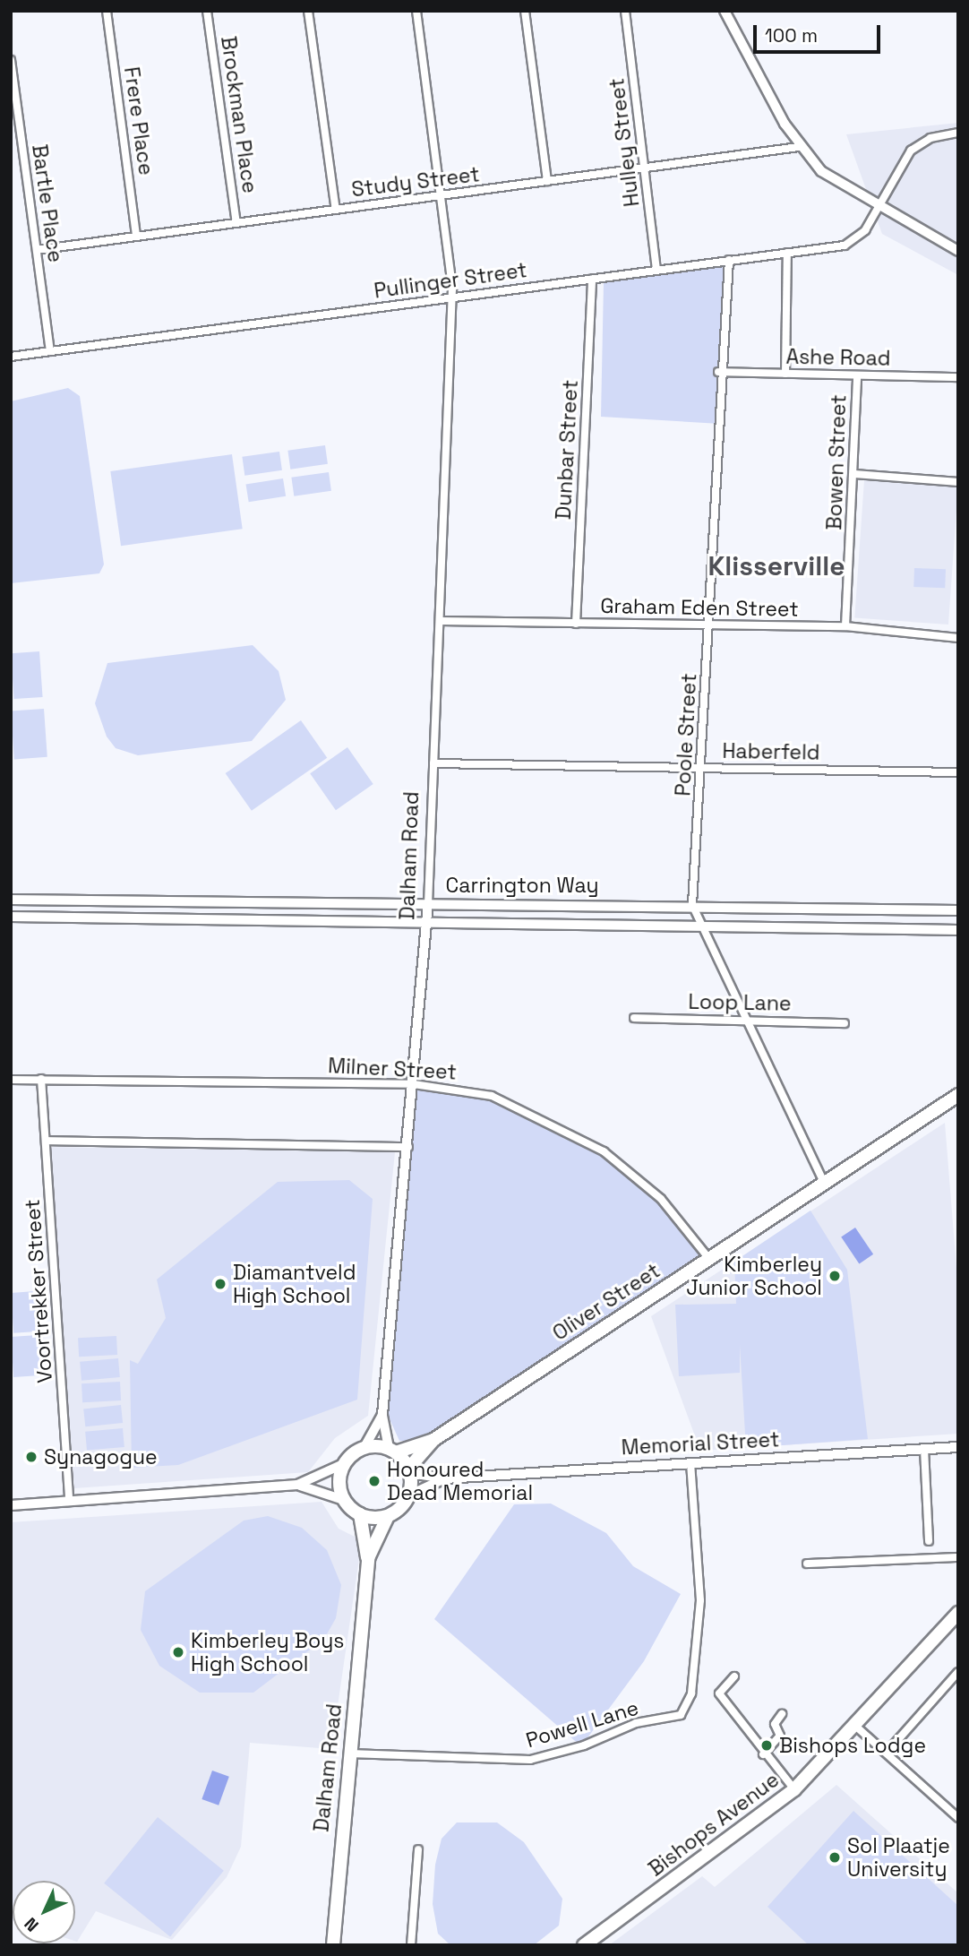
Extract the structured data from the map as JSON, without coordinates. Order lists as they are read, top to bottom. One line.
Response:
{"streets":{"highway":["Dalham Road","Oliver Street","Bishops Avenue"],"street":["Brockman Place","Frere Place","Hulley Street","Study Street","Bartle Place","Pullinger Street","Ashe Road","Dunbar Street","Bowen Street","Graham Eden Street","Poole Street","Haberfeld","Carrington Way","Loop Lane","Milner Street","Voortrekker Street","Memorial Street","Powell Lane"]},"crossings":[["Brockman Place","Study Street"],["Frere Place","Study Street"],["Hulley Street","Study Street"],["Hulley Street","Pullinger Street"],["Study Street","Bartle Place"],["Study Street","Dalham Road"],["Bartle Place","Pullinger Street"],["Pullinger Street","Dunbar Street"],["Pullinger Street","Poole Street"],["Pullinger Street","Dalham Road"],["Ashe Road","Bowen Street"],["Ashe Road","Poole Street"],["Dunbar Street","Graham Eden Street"],["Bowen Street","Graham Eden Street"],["Graham Eden Street","Poole Street"],["Graham Eden Street","Dalham Road"],["Poole Street","Haberfeld"],["Poole Street","Carrington Way"],["Poole Street","Loop Lane"],["Poole Street","Oliver Street"],["Haberfeld","Dalham Road"],["Dalham Road","Carrington Way"],["Dalham Road","Milner Street"],["Dalham Road","Oliver Street"],["Dalham Road","Memorial Street"],["Dalham Road","Powell Lane"],["Milner Street","Voortrekker Street"],["Milner Street","Oliver Street"],["Oliver Street","Memorial Street"],["Memorial Street","Powell Lane"]],"districts":["Klisserville"],"places":["Kimberley Junior School","Diamantveld High School","Synagogue","Honoured Dead Memorial","Kimberley Boys High School","Bishops Lodge","Sol Plaatje University"],"scale_bar":"100 m","north":"bottom left"}
